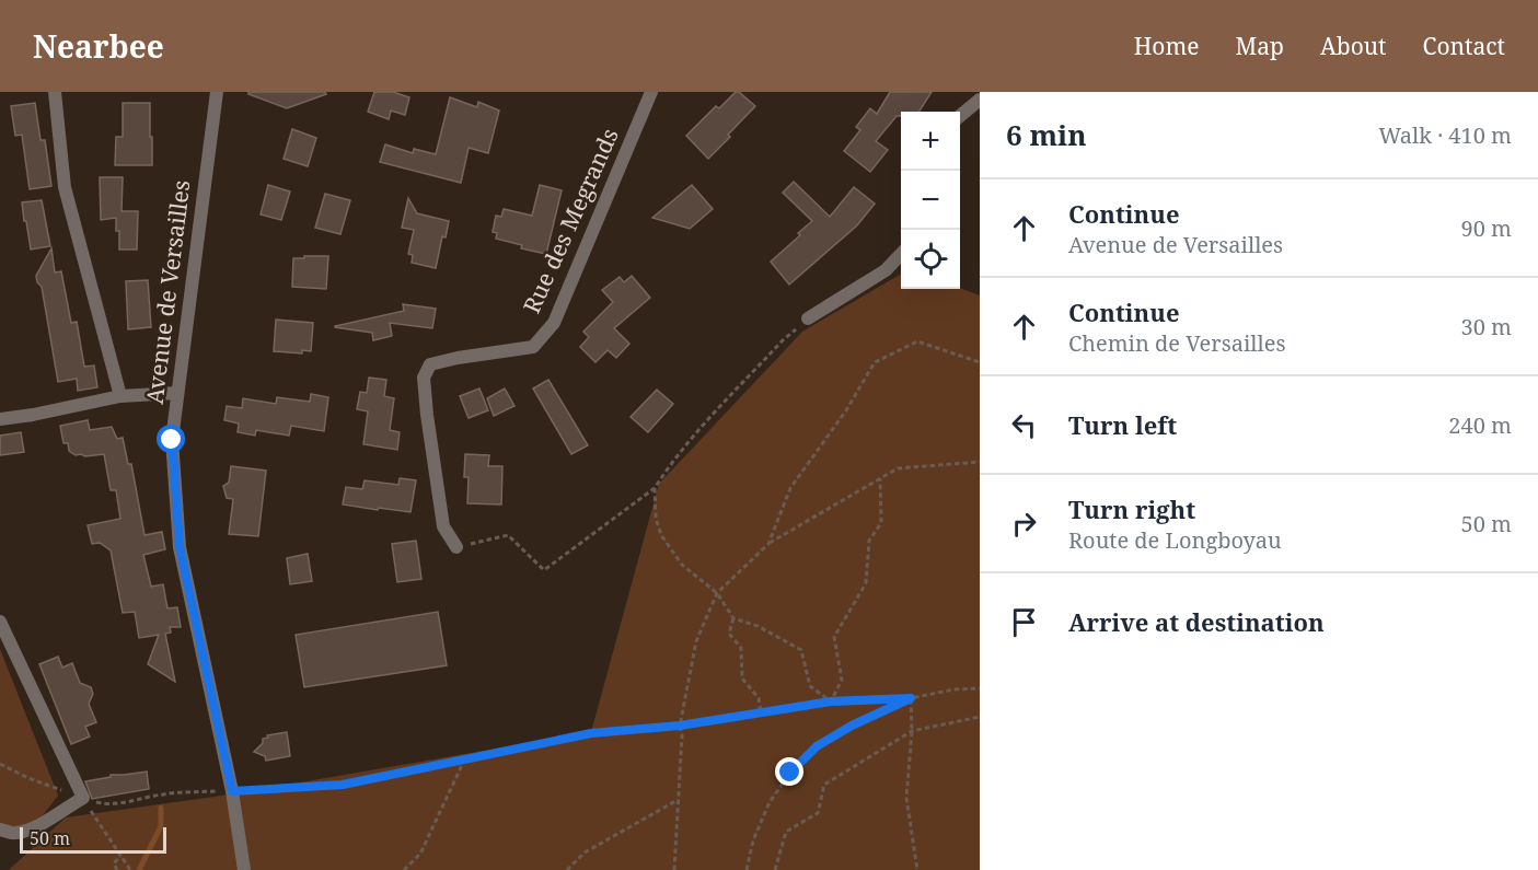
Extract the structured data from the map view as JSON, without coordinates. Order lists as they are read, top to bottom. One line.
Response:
{"streets":{"street":["Rue des Megrands","Avenue de Versailles"]},"scale_bar":"50 m","page":{"header":"Nearbee","nav":["Home","Map","About","Contact"],"heading":["6 min","Walk · 410 m"],"map_buttons":["+","−"],"list":[["Continue","Avenue de Versailles","90 m"],["Continue","Chemin de Versailles","30 m"],["Turn left","240 m"],["Turn right","Route de Longboyau","50 m"],"Arrive at destination"],"scale":"50 m"}}
